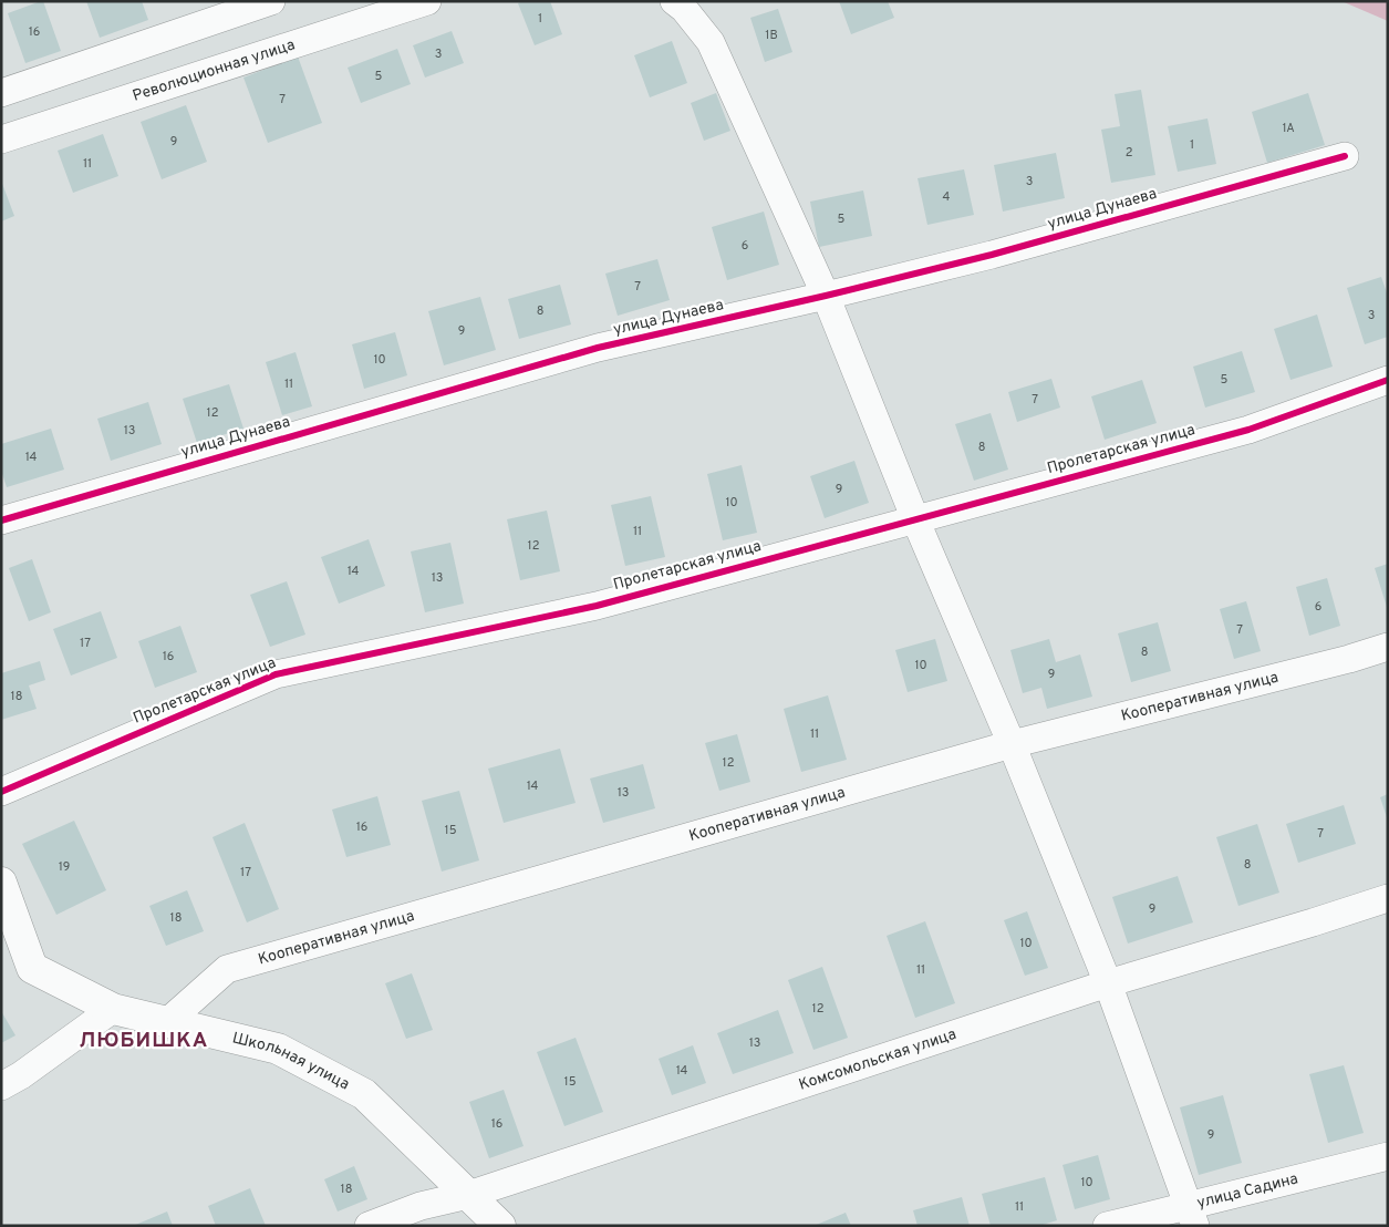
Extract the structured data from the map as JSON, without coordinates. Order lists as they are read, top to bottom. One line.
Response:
{"streets":{"street":["Революционная улица","улица Дунаева","Пролетарская улица","Кооперативная улица","Комсомольская улица","Школьная улица","улица Садина"]},"crossings":[["Кооперативная улица","Школьная улица"],["Комсомольская улица","Школьная улица"]],"districts":["ЛЮБИШКА"],"house_numbers":["1","16","1В","3","5","7","1А","9","1","2","11","3","4","5","6","7","8","3","9","10","5","11","7","12","13","8","14","9","10","11","12","14","13","6","7","17","8","16","10","9","18","11","12","14","13","16","15","7","8","19","17","9","18","10","11","12","13","14","15","16","9","10","18","11"]}
